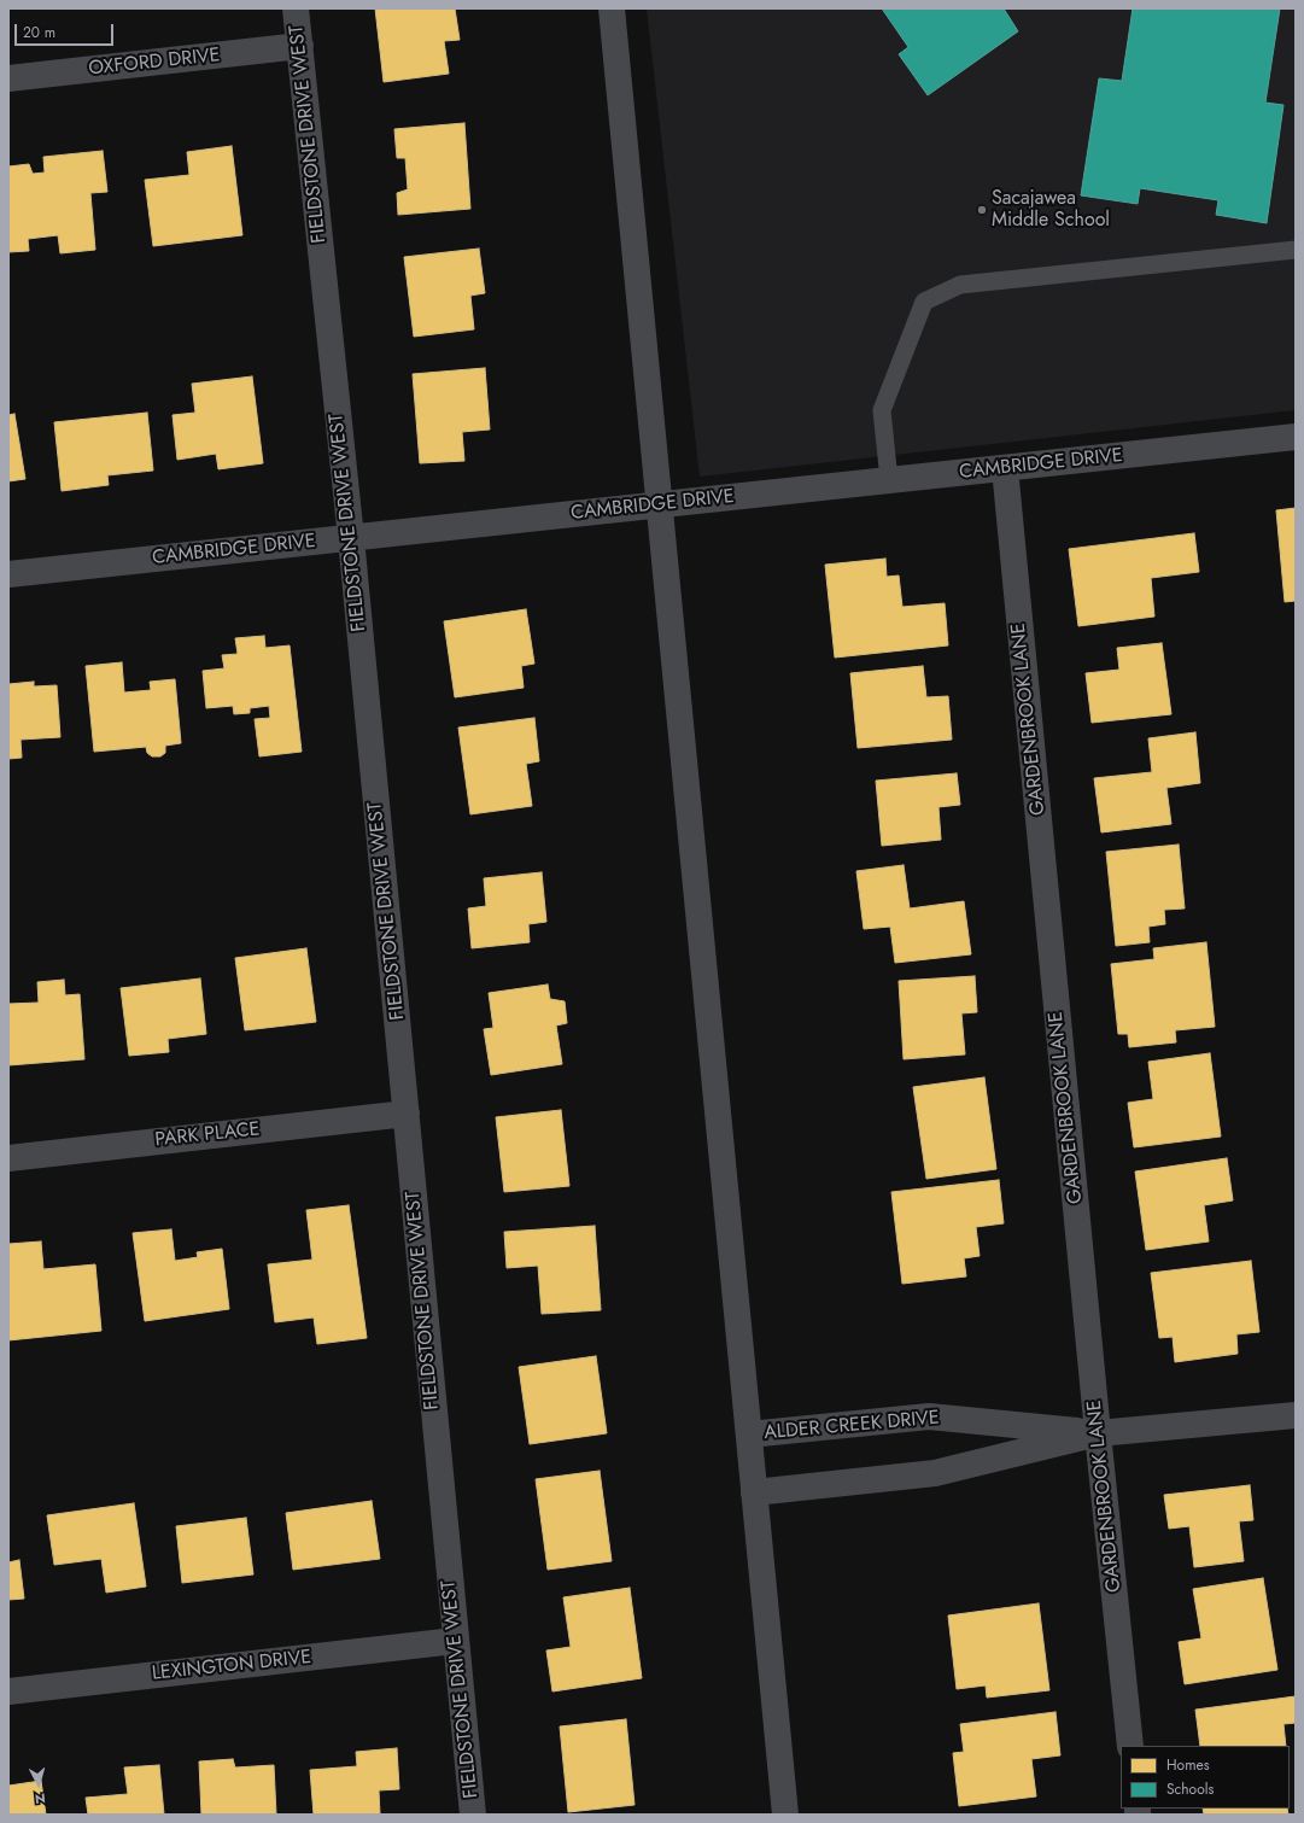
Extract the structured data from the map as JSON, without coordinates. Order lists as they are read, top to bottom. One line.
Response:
{"streets":{"street":["OXFORD DRIVE","FIELDSTONE DRIVE WEST","CAMBRIDGE DRIVE","GARDENBROOK LANE","PARK PLACE","ALDER CREEK DRIVE","LEXINGTON DRIVE"]},"crossings":[["OXFORD DRIVE","FIELDSTONE DRIVE WEST"],["FIELDSTONE DRIVE WEST","CAMBRIDGE DRIVE"],["FIELDSTONE DRIVE WEST","PARK PLACE"],["FIELDSTONE DRIVE WEST","LEXINGTON DRIVE"],["CAMBRIDGE DRIVE","GARDENBROOK LANE"],["GARDENBROOK LANE","ALDER CREEK DRIVE"]],"places":["Sacajawea Middle School"],"legend":["Homes","Schools"],"scale_bar":"20 m","north":"bottom"}
